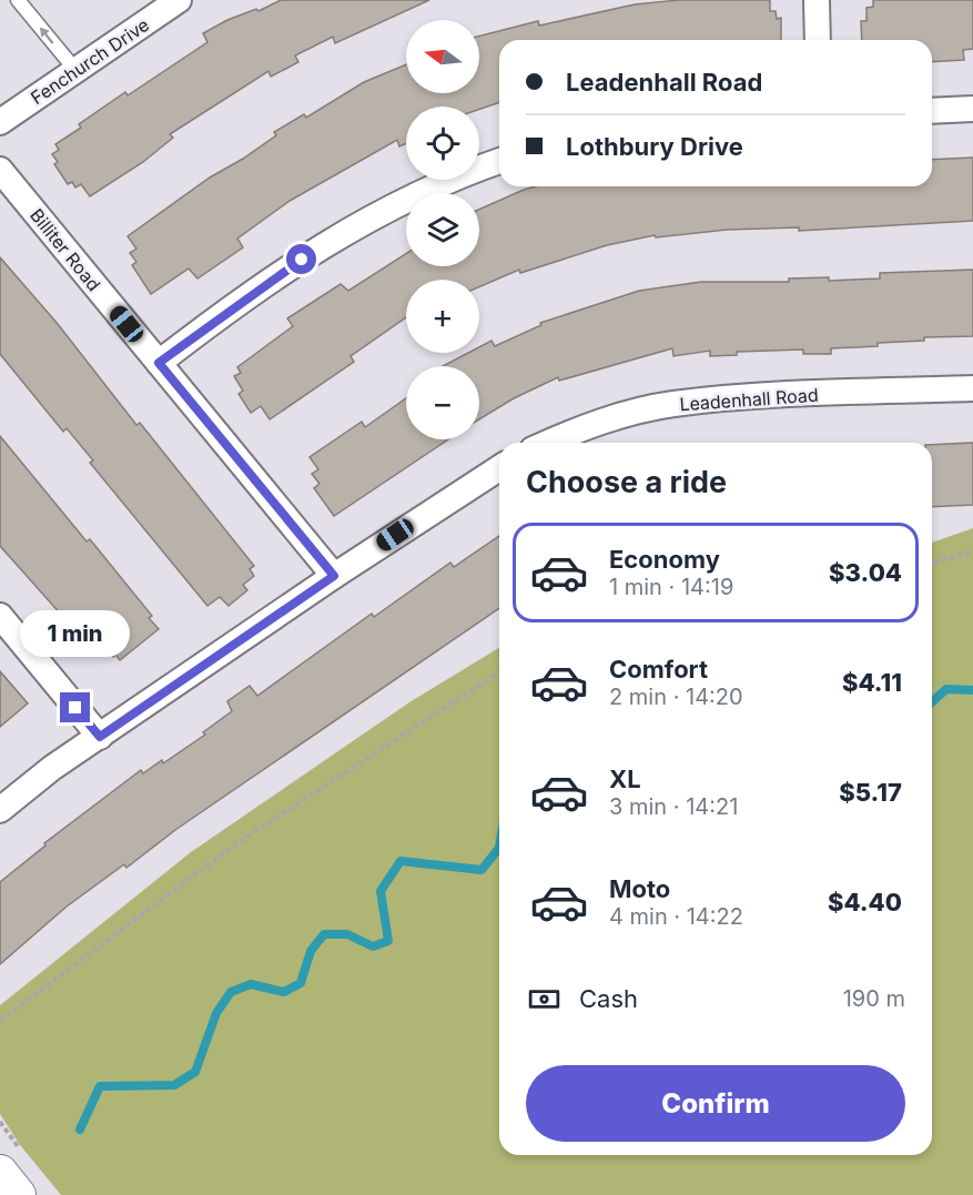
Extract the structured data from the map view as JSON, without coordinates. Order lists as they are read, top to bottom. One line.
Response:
{"streets":{"street":["Fenchurch Drive","Billiter Road","Leadenhall Road"]},"north":"left","page":{"map_buttons":["+","−"],"banner":["Leadenhall Road","Lothbury Drive"],"heading":"Choose a ride","list":[{"name":"Economy","note":"1 min · 14:19","value":"$3.04"},{"name":"Comfort","note":"2 min · 14:20","value":"$4.11"},{"name":"XL","note":"3 min · 14:21","value":"$5.17"},{"name":"Moto","note":"4 min · 14:22","value":"$4.40"}],"bubble":"1 min","pay":["Cash","190 m"],"buttons":"Confirm"}}
